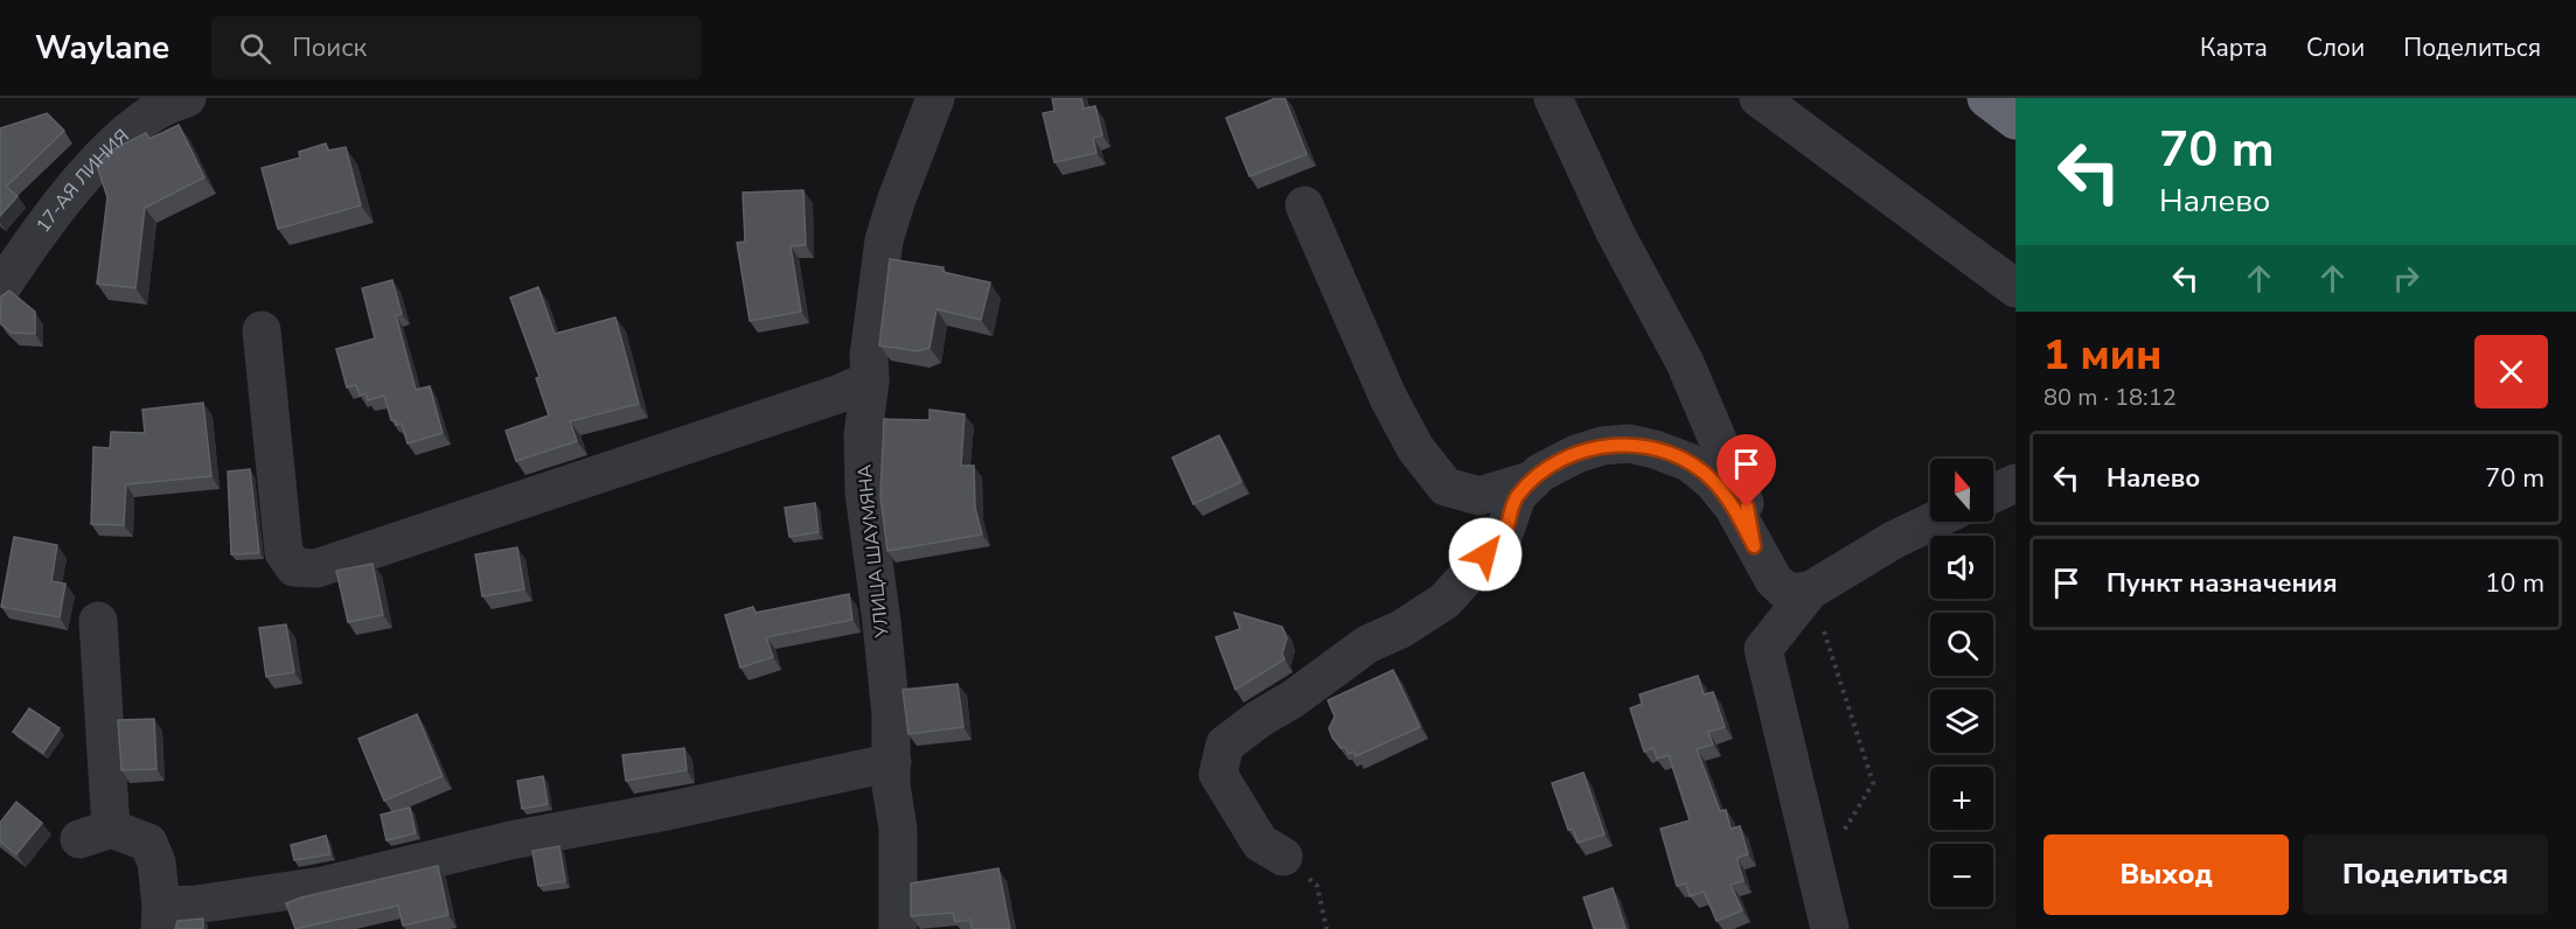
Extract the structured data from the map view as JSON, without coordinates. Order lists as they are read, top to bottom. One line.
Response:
{"streets":{"street":["17-АЯ ЛИНИЯ","УЛИЦА ШАУМЯНА"]},"north":"top","page":{"header":"Waylane","search":"Поиск","nav":["Карта","Слои","Поделиться"],"turn":["70 m","Налево"],"heading":["1 мин","80 m · 18:12"],"list":[{"name":"Налево","value":"70 m"},{"name":"Пункт назначения","value":"10 m"}],"map_buttons":["+","−"],"buttons":["Выход","Поделиться"]}}
